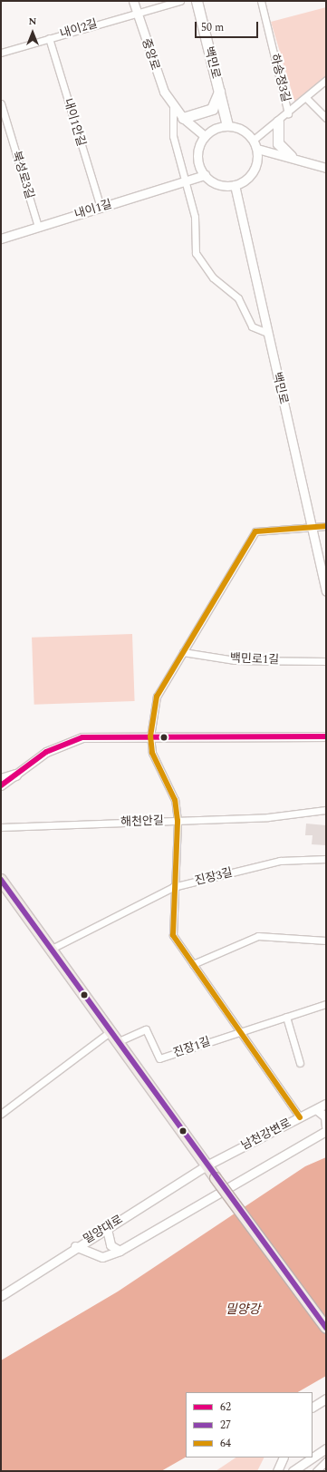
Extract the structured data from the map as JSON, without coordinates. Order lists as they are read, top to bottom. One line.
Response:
{"streets":{"main road":["백민로"],"street":["내이2길","중앙로","하송정3길","내이1안길","북성로3길","내이1길","백민로1길","해천안길","진장3길","진장1길","남천강변로","밀양대로"]},"crossings":[["내이2길","중앙로"],["내이2길","내이1안길"],["중앙로","백민로"],["중앙로","하송정3길"],["중앙로","내이1길"],["백민로","하송정3길"],["백민로","내이1길"],["하송정3길","내이1길"],["내이1안길","내이1길"],["북성로3길","내이1길"],["남천강변로","밀양대로"]],"water":["밀양강"],"lines":["transit line 64","transit line 62","transit line 27"],"legend":["62","27","64"],"scale_bar":"50 m","north":"top"}
